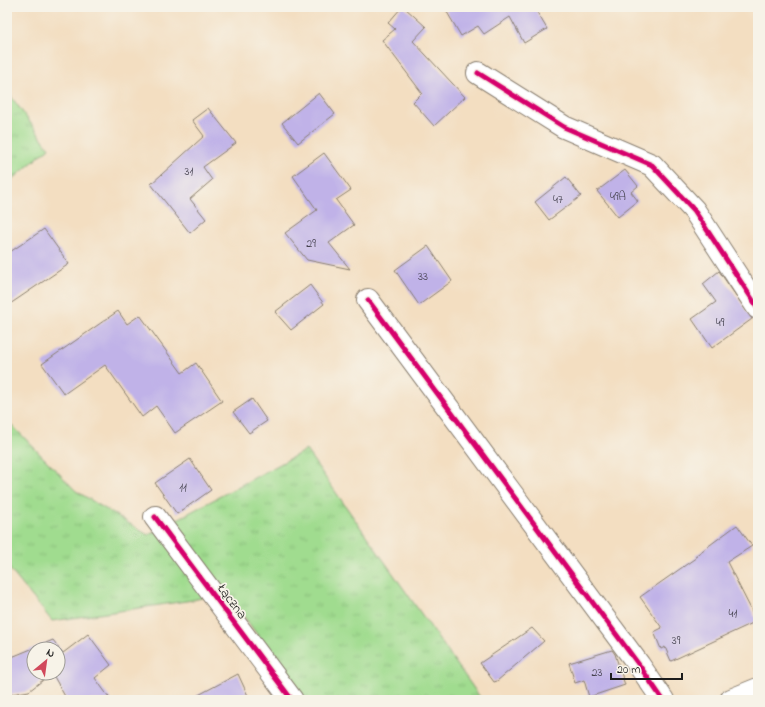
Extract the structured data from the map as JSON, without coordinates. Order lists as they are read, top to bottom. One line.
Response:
{"streets":{"street":["Łączna"]},"house_numbers":["31","49A","47","29","33","49","11","41","39","23"],"scale_bar":"20 m","north":"top right"}
